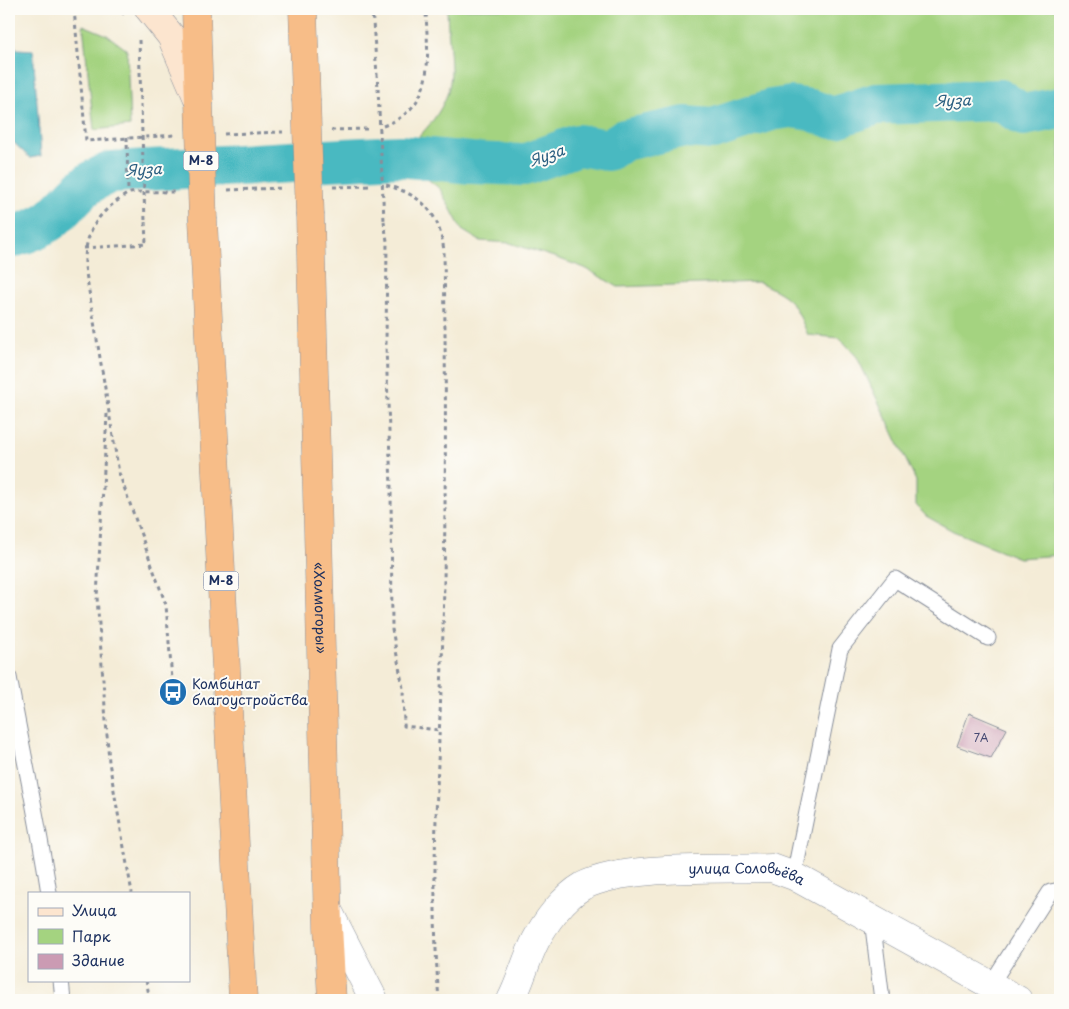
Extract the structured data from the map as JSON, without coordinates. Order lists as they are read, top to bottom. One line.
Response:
{"streets":{"highway":["М-8","«Холмогоры»"],"street":["улица Соловьёва"]},"water":["Яуза"],"places":{"bus stop":["Комбинат благоустройства"]},"house_numbers":["7А"],"legend":["Улица","Парк","Здание"]}
